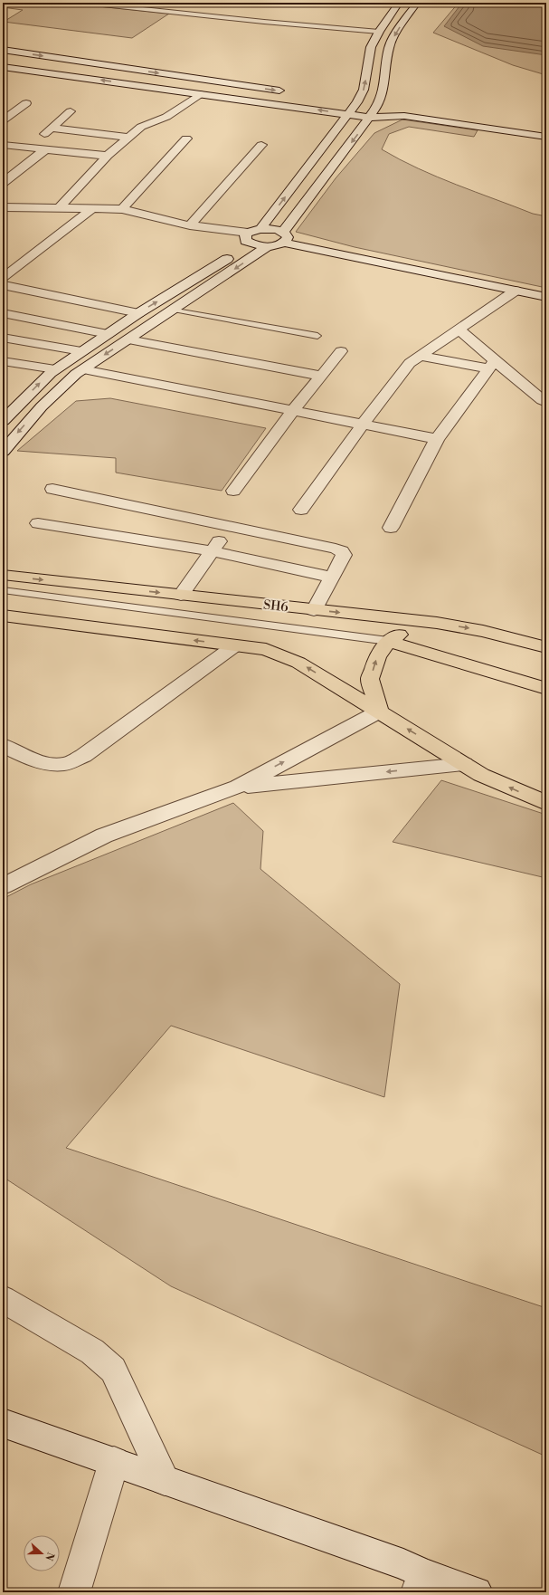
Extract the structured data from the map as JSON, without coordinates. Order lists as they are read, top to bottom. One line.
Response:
{"streets":{"main road":["SH6"]},"north":"right"}
